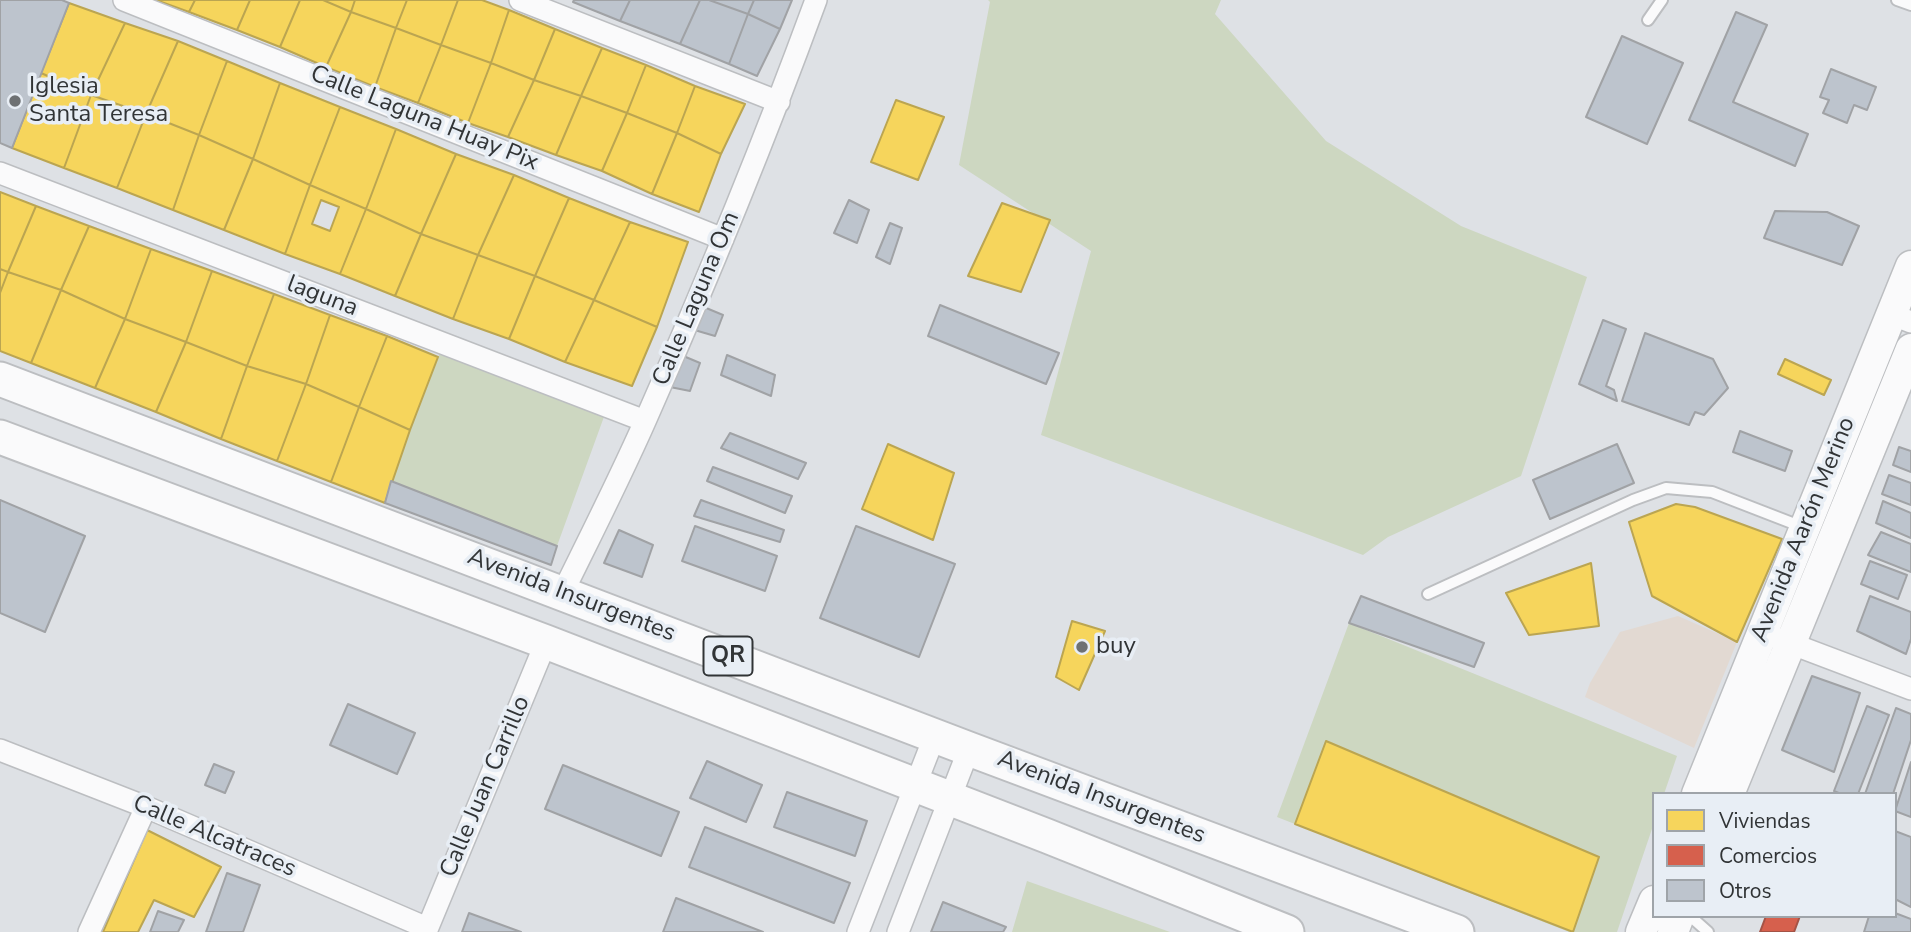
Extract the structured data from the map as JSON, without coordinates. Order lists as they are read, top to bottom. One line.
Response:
{"streets":{"main road":["Avenida Aarón Merino","Avenida Insurgentes","QR"],"street":["Calle Laguna Huay Pix","laguna","Calle Laguna Om","Calle Juan Carrillo","Calle Alcatraces"]},"crossings":[["Calle Laguna Huay Pix","Calle Laguna Om"],["laguna","Calle Laguna Om"],["Calle Laguna Om","Avenida Insurgentes"],["QR","Calle Juan Carrillo"],["Calle Juan Carrillo","Calle Alcatraces"]],"places":["Iglesia Santa Teresa","buy"],"legend":["Viviendas","Comercios","Otros"]}
